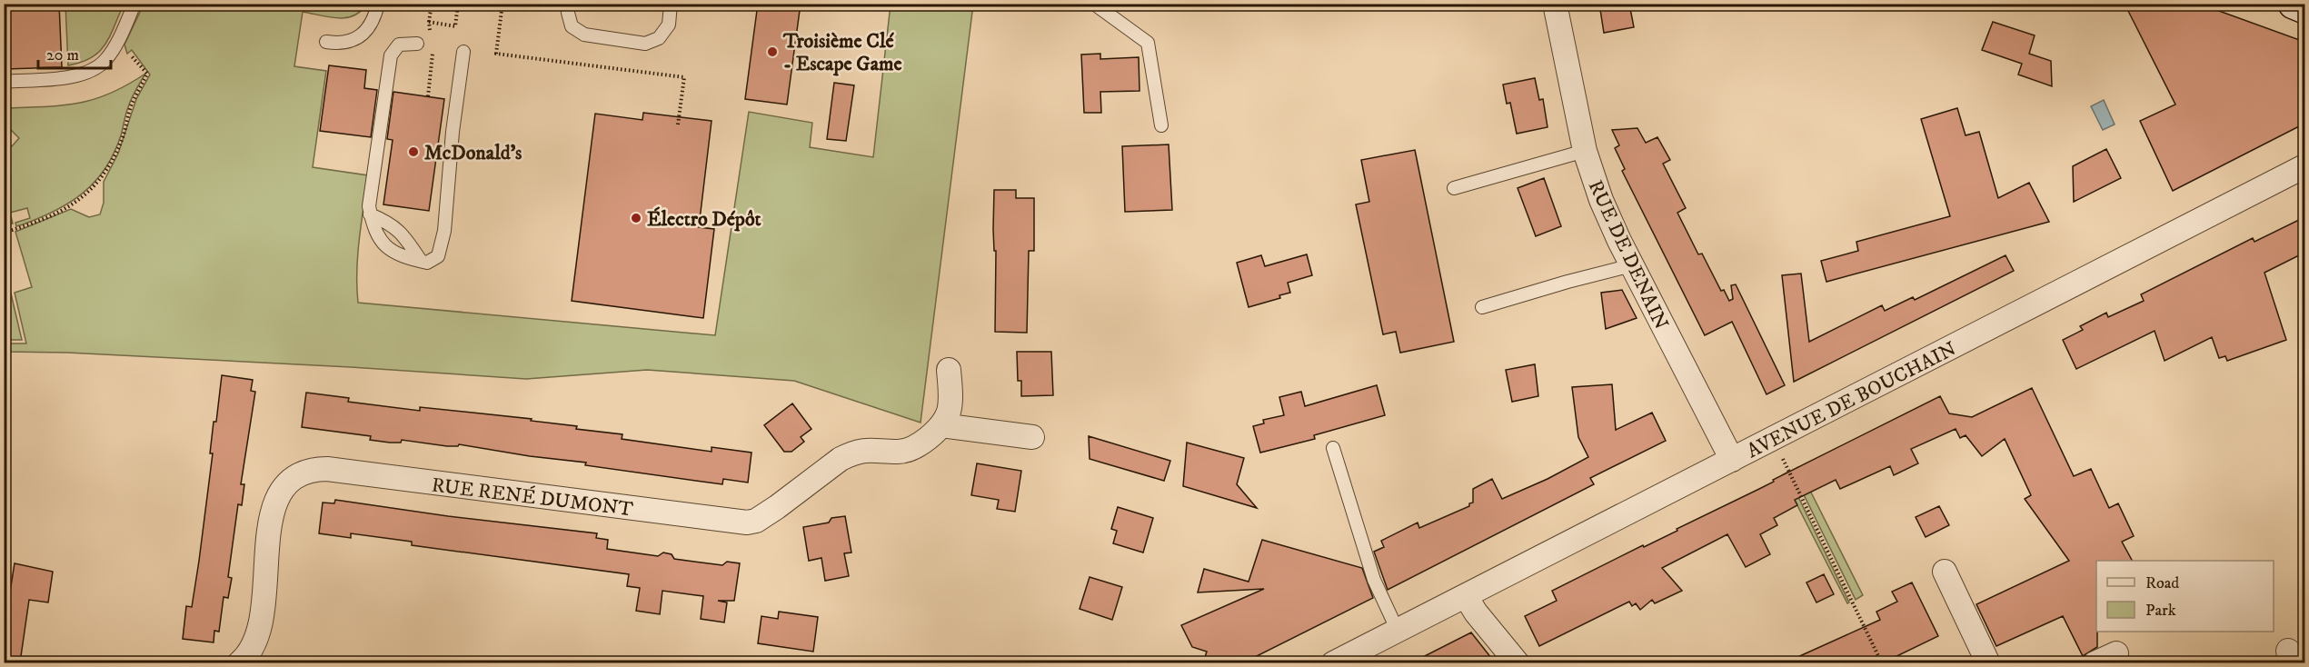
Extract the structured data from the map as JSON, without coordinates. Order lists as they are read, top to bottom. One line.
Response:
{"streets":{"street":["RUE DE DENAIN","AVENUE DE BOUCHAIN","RUE RENÉ DUMONT"]},"crossings":[["RUE DE DENAIN","AVENUE DE BOUCHAIN"]],"places":["Troisième Clé - Escape Game","McDonald's","Électro Dépôt"],"legend":["Road","Park"],"scale_bar":"20 m"}
